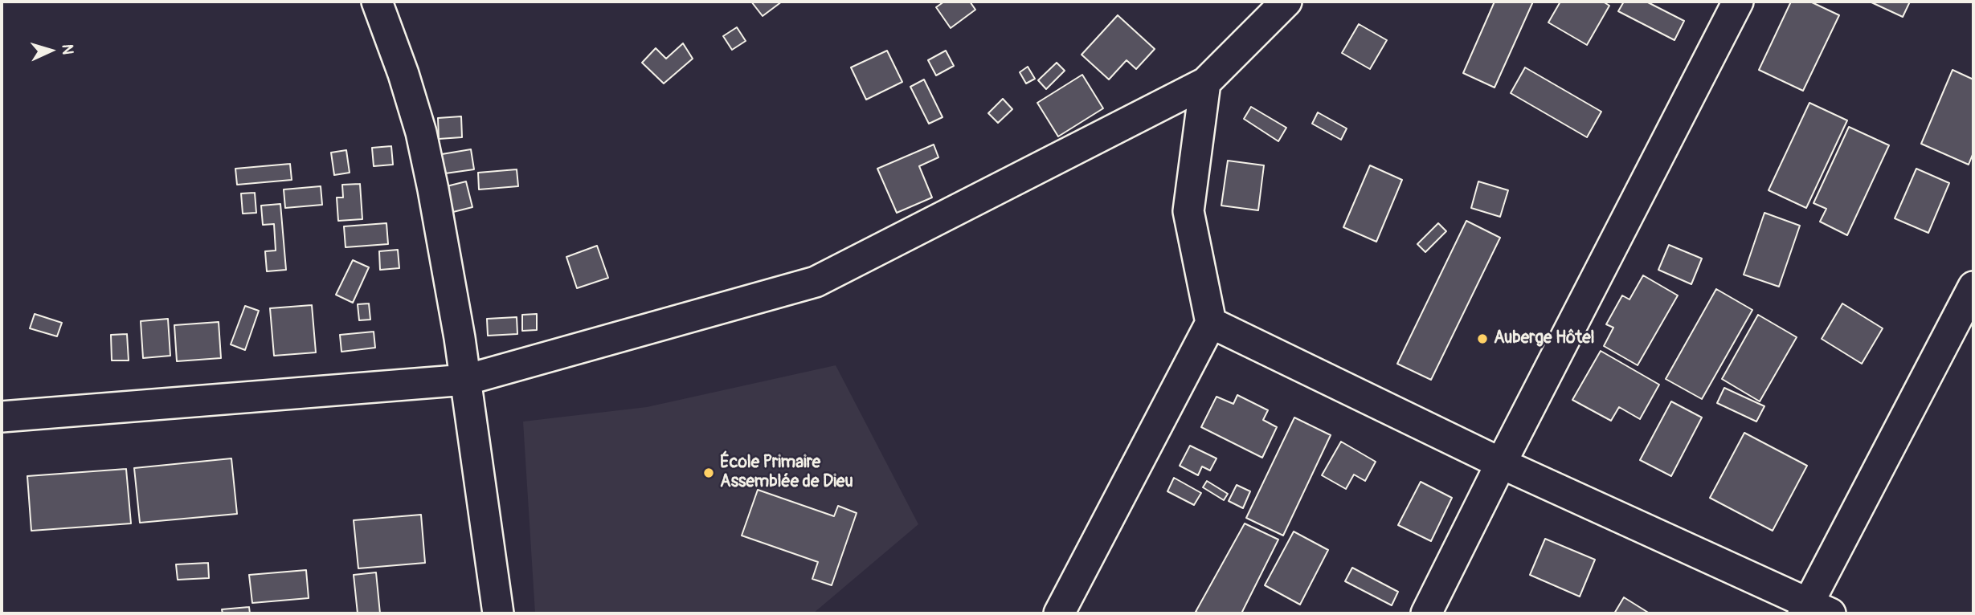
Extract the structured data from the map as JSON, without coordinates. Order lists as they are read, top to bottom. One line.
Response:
{"places":["Auberge Hôtel","École Primaire Assemblée de Dieu"],"north":"right"}
